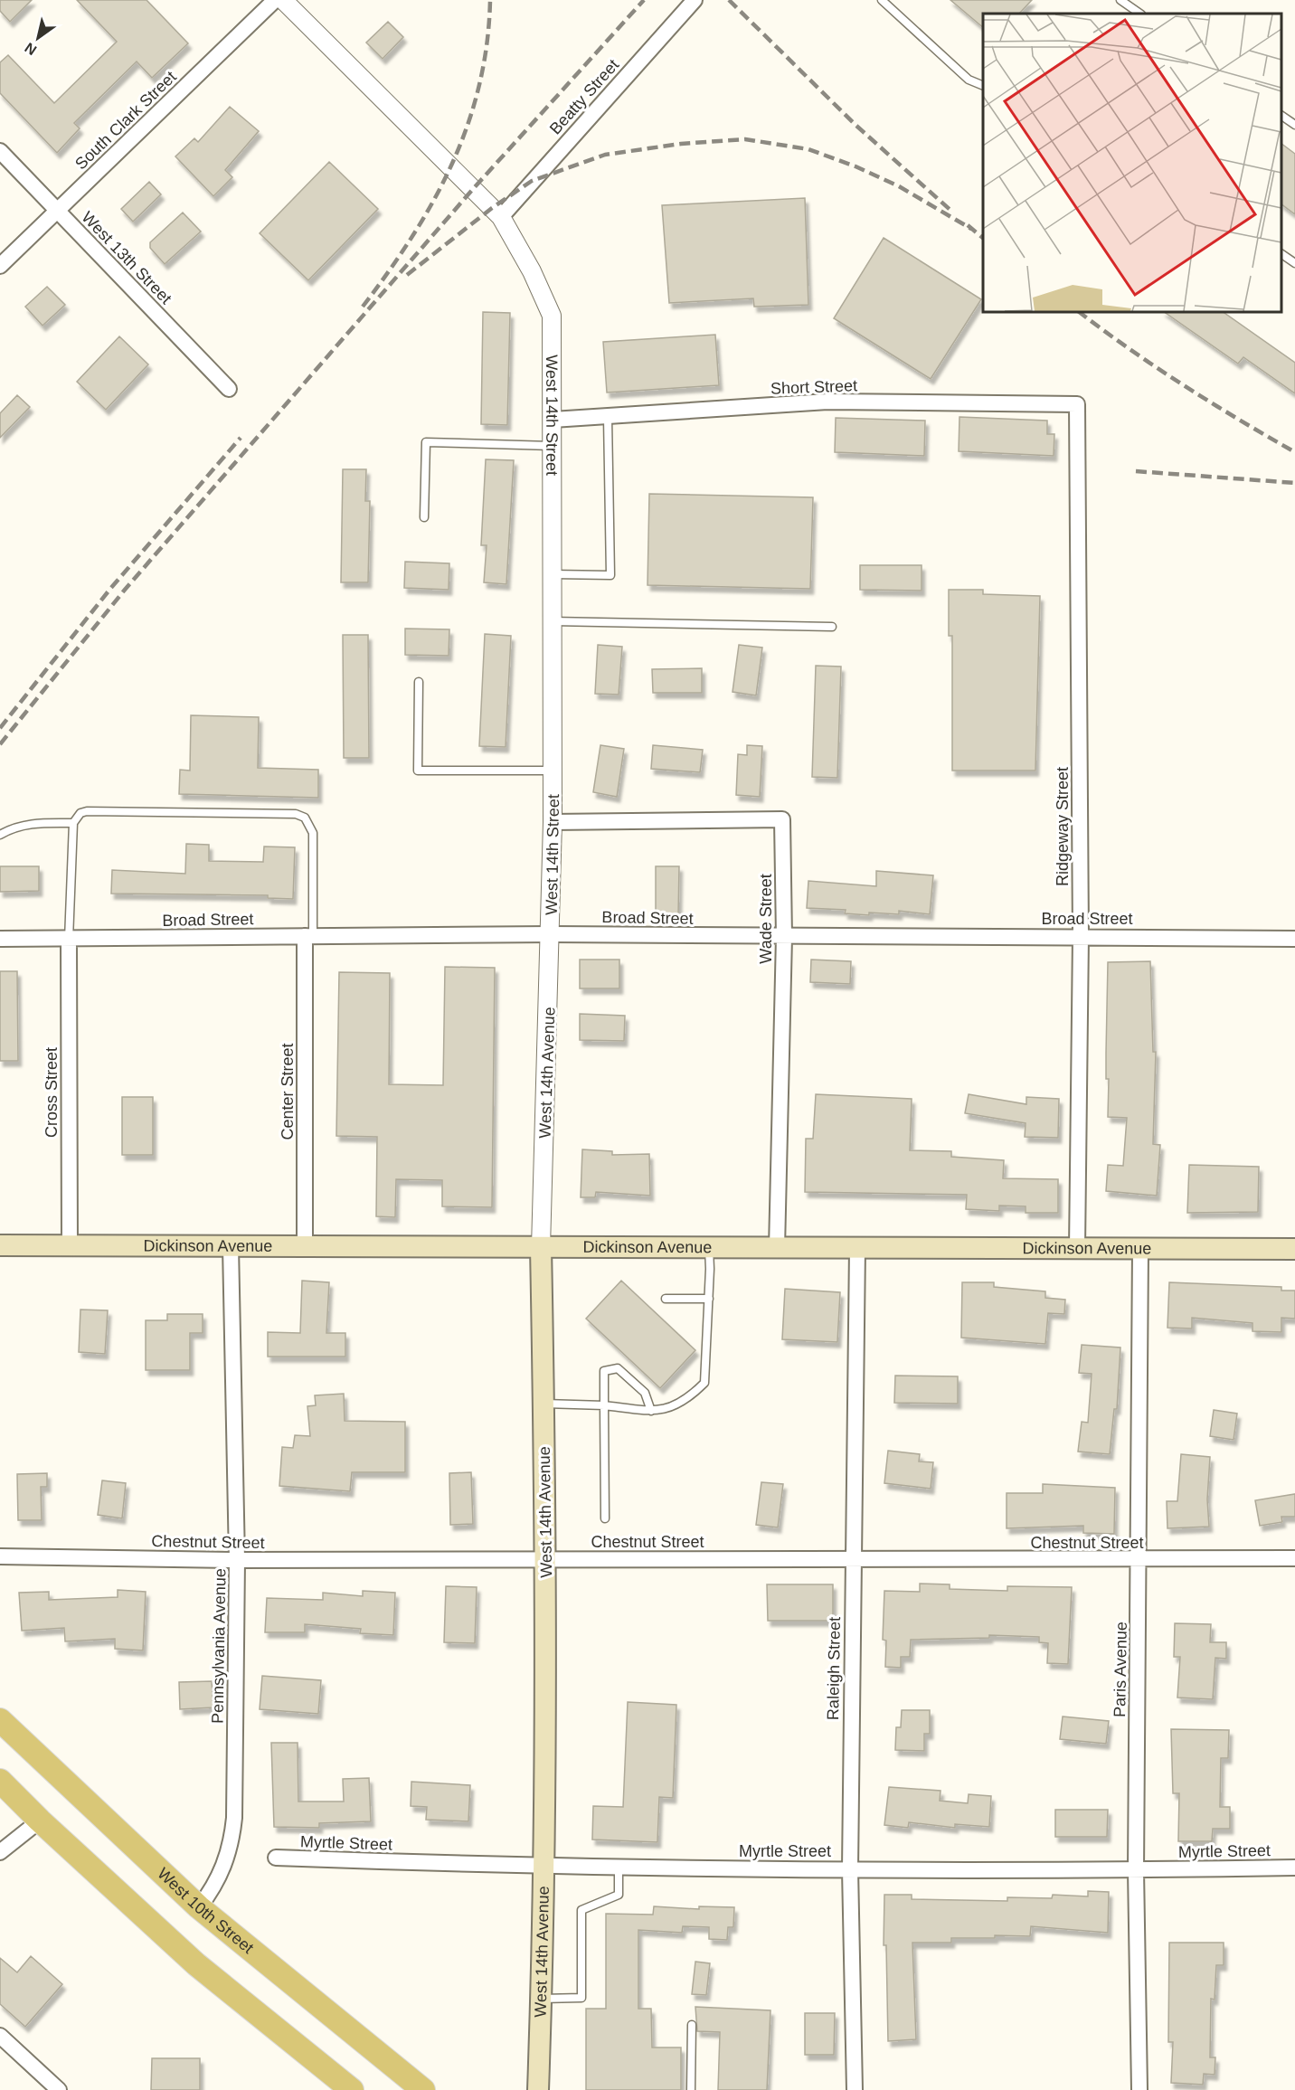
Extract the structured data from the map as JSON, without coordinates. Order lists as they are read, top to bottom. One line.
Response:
{"streets":{"main road":["West 14th Avenue","Dickinson Avenue","West 10th Street"],"street":["Beatty Street","South Clark Street","West 13th Street","Short Street","West 14th Street","Ridgeway Street","Broad Street","Wade Street","Center Street","Cross Street","Chestnut Street","Pennsylvania Avenue","Raleigh Street","Paris Avenue","Myrtle Street"]},"crossings":[["Beatty Street","West 14th Street"],["South Clark Street","West 13th Street"],["Short Street","West 14th Street"],["Short Street","Ridgeway Street"],["West 14th Street","Broad Street"],["West 14th Street","Wade Street"],["West 14th Street","West 14th Avenue"],["Ridgeway Street","Broad Street"],["Ridgeway Street","Dickinson Avenue"],["Broad Street","Wade Street"],["Broad Street","West 14th Avenue"],["Broad Street","Center Street"],["Broad Street","Cross Street"],["Wade Street","Dickinson Avenue"],["West 14th Avenue","Dickinson Avenue"],["West 14th Avenue","Chestnut Street"],["West 14th Avenue","Myrtle Street"],["Center Street","Dickinson Avenue"],["Cross Street","Dickinson Avenue"],["Dickinson Avenue","Pennsylvania Avenue"],["Dickinson Avenue","Raleigh Street"],["Dickinson Avenue","Paris Avenue"],["Chestnut Street","Pennsylvania Avenue"],["Chestnut Street","Raleigh Street"],["Chestnut Street","Paris Avenue"],["Pennsylvania Avenue","West 10th Street"],["Raleigh Street","Myrtle Street"],["Paris Avenue","Myrtle Street"]],"north":"bottom left"}
